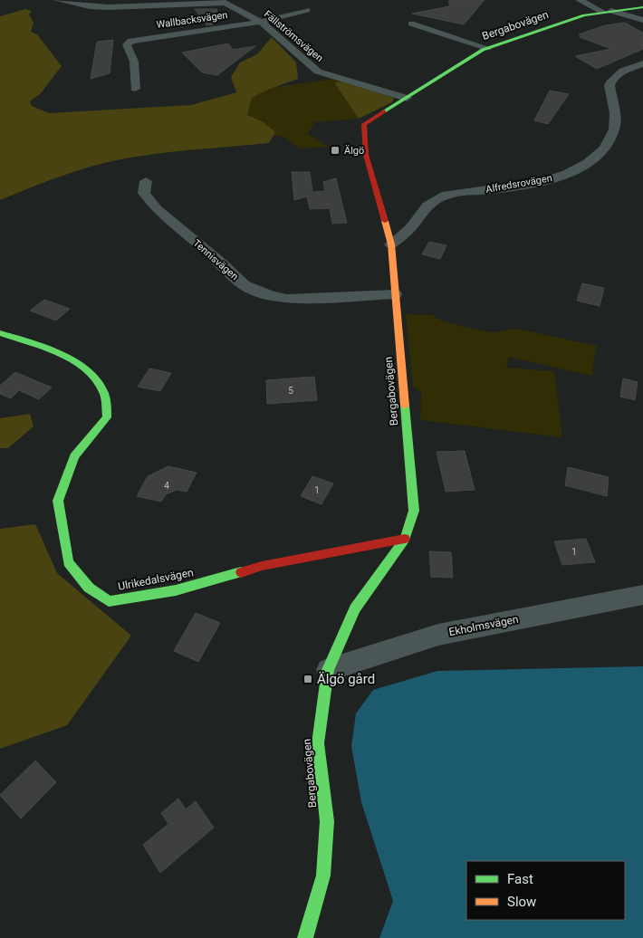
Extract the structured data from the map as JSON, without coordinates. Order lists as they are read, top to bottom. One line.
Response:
{"streets":{"street":["Wallbacksvägen","Bergabovägen","Fällströmsvägen","Alfredsrovägen","Tennisvägen","Ulrikedalsvägen","Ekholmsvägen"]},"crossings":[["Wallbacksvägen","Fällströmsvägen"],["Bergabovägen","Fällströmsvägen"],["Bergabovägen","Alfredsrovägen"],["Bergabovägen","Tennisvägen"],["Bergabovägen","Ulrikedalsvägen"],["Bergabovägen","Ekholmsvägen"]],"places":{"transit":["Älgö","Älgö gård"]},"house_numbers":["5","4","1","1"],"legend":["Fast","Slow"]}
